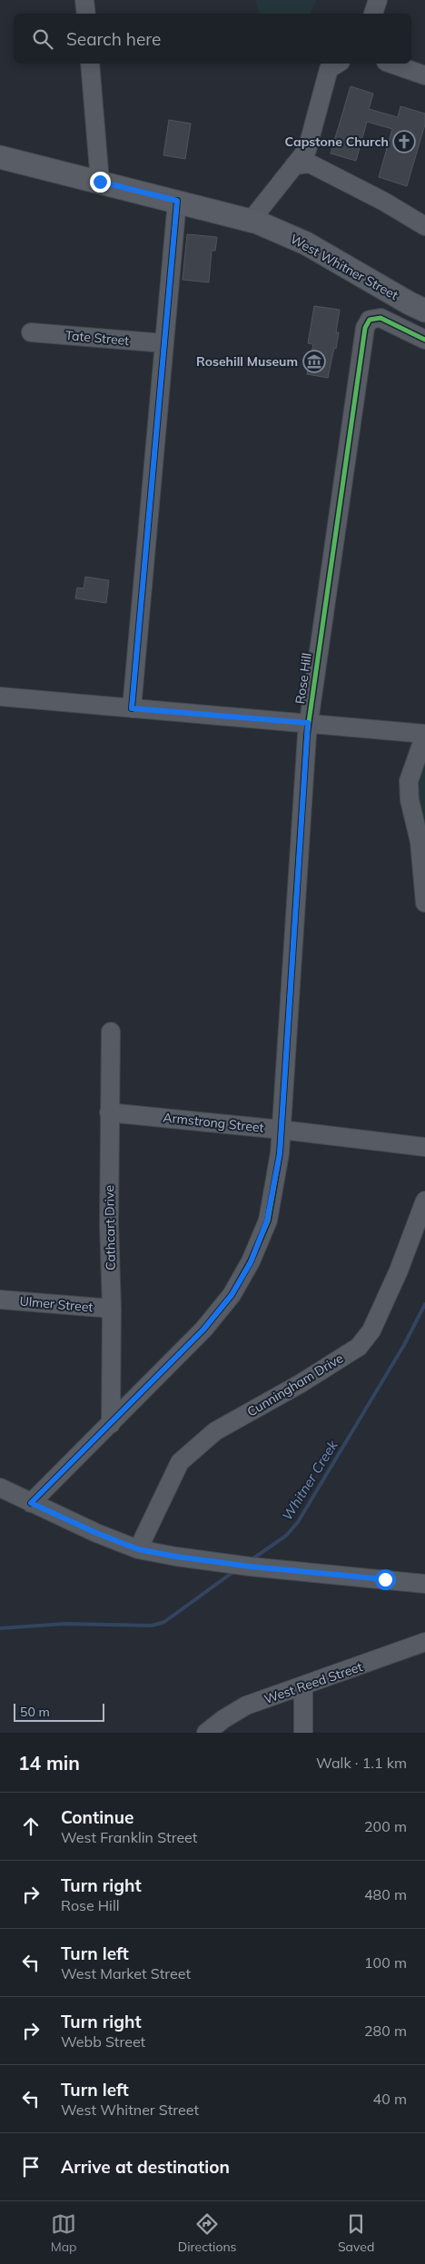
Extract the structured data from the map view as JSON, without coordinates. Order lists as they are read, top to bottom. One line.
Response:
{"streets":{"main road":["West Whitner Street"],"street":["Tate Street","Rose Hill","Armstrong Street","Cathcart Drive","Ulmer Street","Cunningham Drive","West Reed Street"]},"crossings":[["Rose Hill","Armstrong Street"],["Rose Hill","Cathcart Drive"],["Armstrong Street","Cathcart Drive"],["Cathcart Drive","Ulmer Street"]],"water":["Whitner Creek"],"places":{"church":["Capstone Church"],"museum":["Rosehill Museum"]},"scale_bar":"50 m","page":{"search":"Search here","scale":"50 m","heading":["14 min","Walk · 1.1 km"],"list":[["Continue","West Franklin Street","200 m"],["Turn right","Rose Hill","480 m"],["Turn left","West Market Street","100 m"],["Turn right","Webb Street","280 m"],["Turn left","West Whitner Street","40 m"],"Arrive at destination"],"nav":["Map","Directions","Saved"]}}
